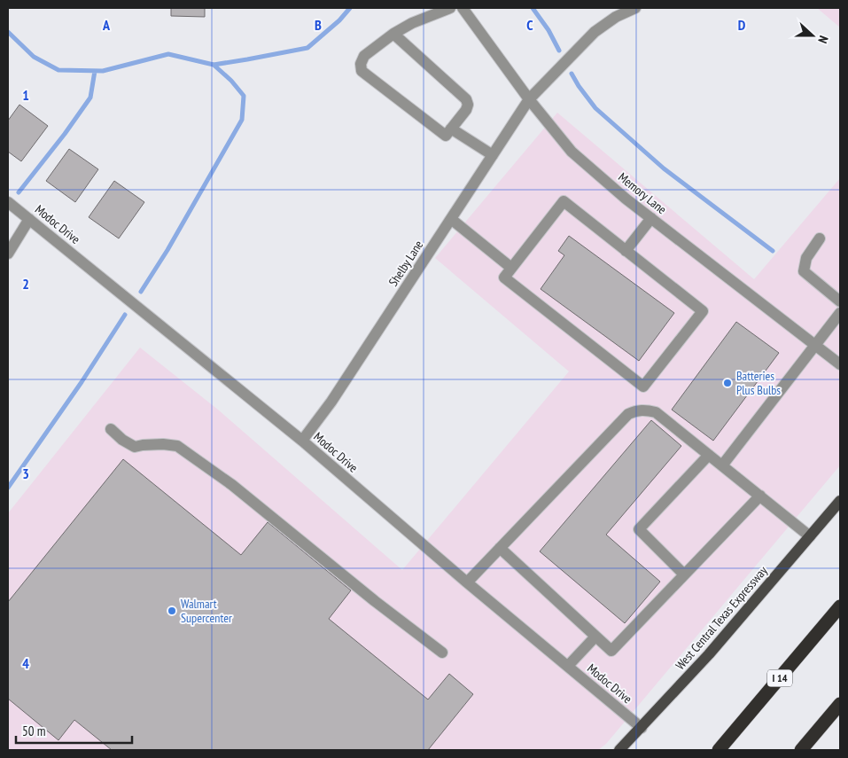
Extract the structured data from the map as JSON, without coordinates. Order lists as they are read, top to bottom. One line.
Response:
{"streets":{"highway":["I 14"],"main road":["West Central Texas Expressway"],"street":["Memory Lane","Modoc Drive","Shelby Lane"]},"crossings":[["Memory Lane","Shelby Lane"],["Modoc Drive","Shelby Lane"],["Modoc Drive","West Central Texas Expressway"]],"places":["Batteries Plus Bulbs","Walmart Supercenter"],"scale_bar":"50 m","north":"right","grid":{"columns":["A","B","C","D"],"rows":["1","2","3","4"]}}
